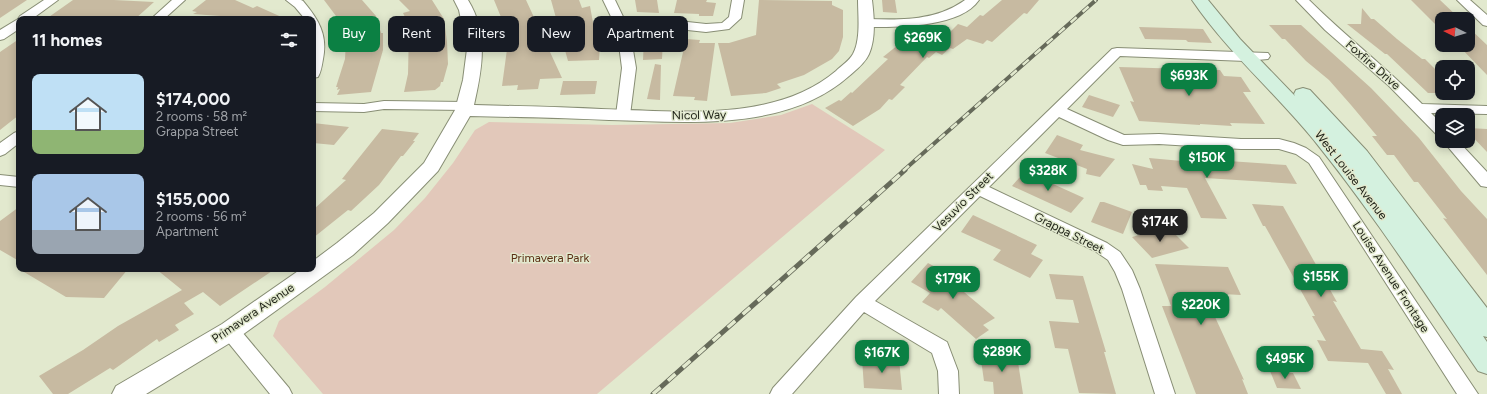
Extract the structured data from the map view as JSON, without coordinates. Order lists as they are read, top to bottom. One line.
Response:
{"streets":{"main road":["West Louise Avenue"],"street":["Foxfire Drive","Nicol Way","Vesuvio Street","Grappa Street","Louise Avenue Frontage","Primavera Avenue"]},"crossings":[["Nicol Way","Primavera Avenue"],["West Louise Avenue","Vesuvio Street"],["Vesuvio Street","Grappa Street"],["Vesuvio Street","Louise Avenue Frontage"]],"parks":["Primavera Park"],"north":"left","page":{"chip":["Buy","Rent","Filters","New","Apartment"],"heading":"11 homes","price":["$269K","$693K","$150K","$328K","$174K","$155K","$179K","$220K","$289K","$167K","$495K"],"list":[{"name":"$174,000","note":"2 rooms · 58 m² · Grappa Street"},{"name":"$155,000","note":"2 rooms · 56 m² · Apartment"}]}}
